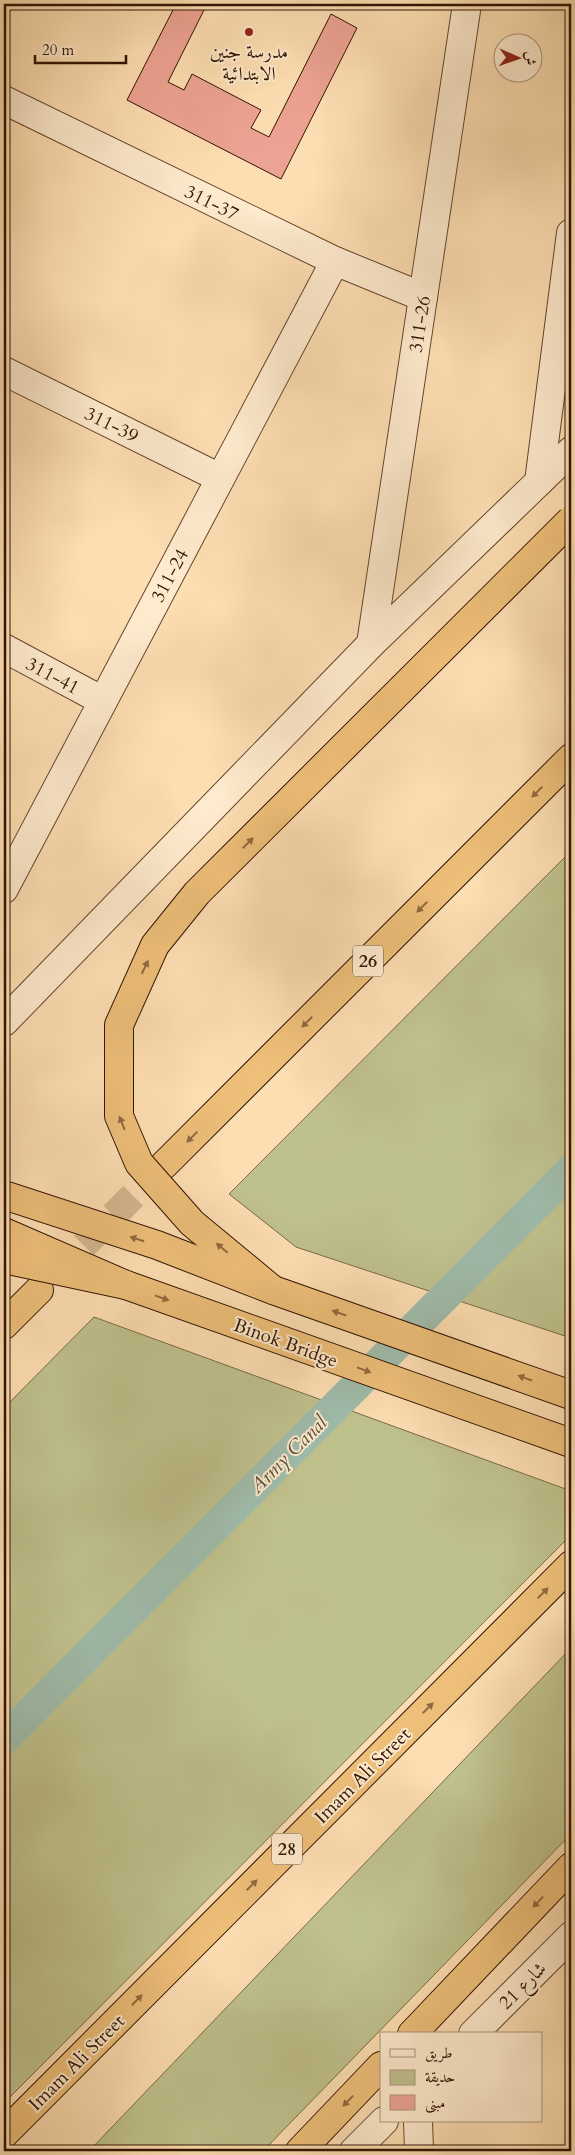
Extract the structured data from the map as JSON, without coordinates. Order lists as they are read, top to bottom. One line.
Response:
{"streets":{"main road":["26","Binok Bridge","Imam Ali Street","28"],"street":["311-37","311-26","311-39","311-24","311-41","شارع 21"]},"crossings":[["311-37","311-26"],["311-37","311-24"],["311-39","311-24"],["311-24","311-41"]],"water":["Army Canal"],"places":["مدرسة جنين الابتدائية"],"legend":["طريق","حديقة","مبنى"],"scale_bar":"20 m","north":"right"}
